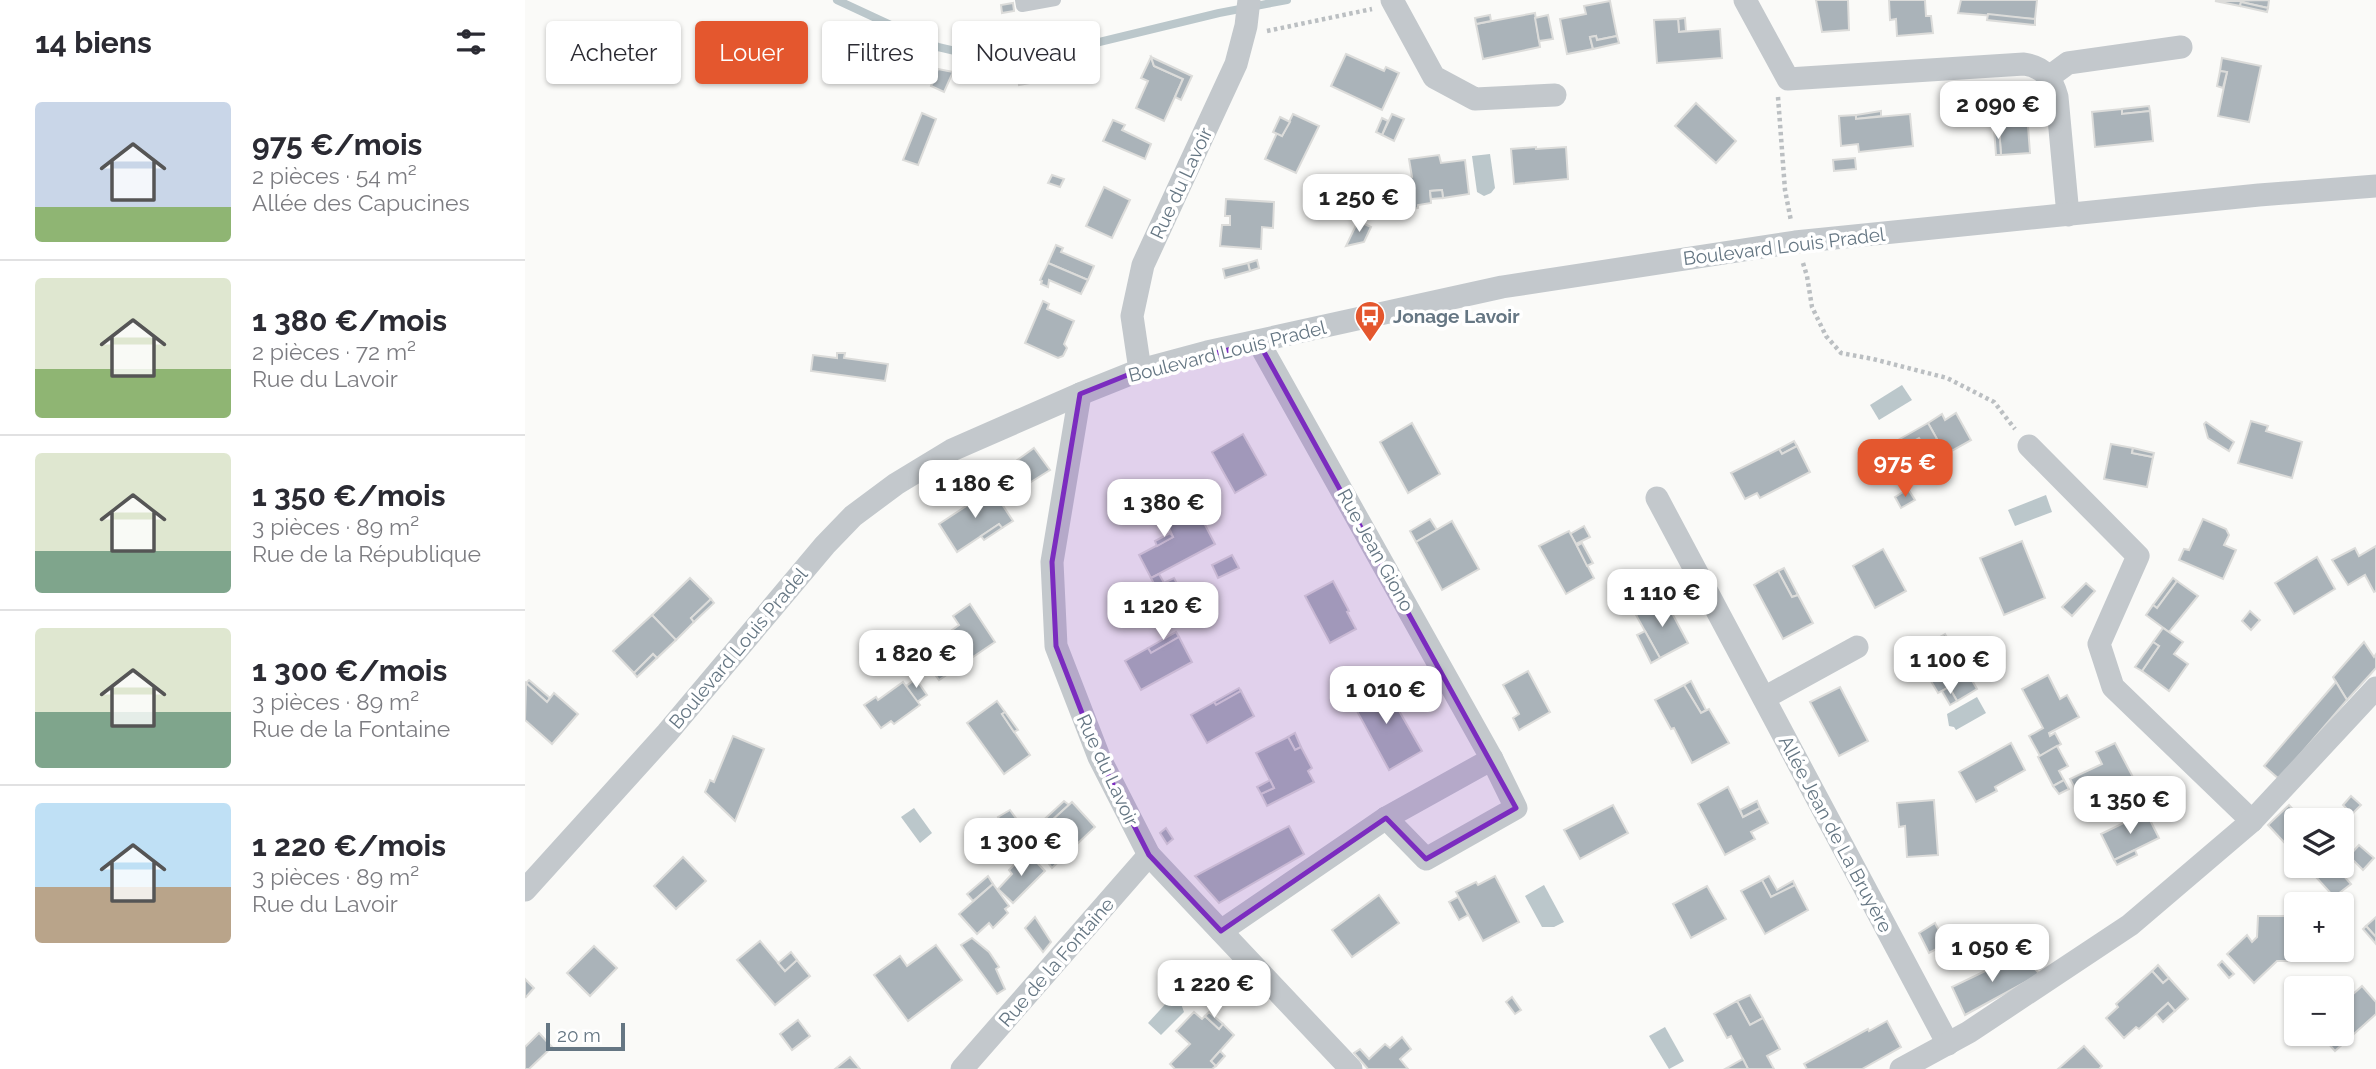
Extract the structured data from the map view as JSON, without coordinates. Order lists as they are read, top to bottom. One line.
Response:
{"streets":{"street":["Rue du Lavoir","Boulevard Louis Pradel","Rue Jean Giono","Allée Jean de La Bruyère","Rue de la Fontaine"]},"crossings":[["Rue du Lavoir","Boulevard Louis Pradel"],["Rue du Lavoir","Rue de la Fontaine"],["Boulevard Louis Pradel","Rue Jean Giono"]],"places":{"bus stop":["Jonage Lavoir"]},"scale_bar":"20 m","page":{"heading":"14 biens","chip":["Acheter","Louer","Filtres","Nouveau"],"price":["2 090 €","1 250 €","975 €","1 180 €","1 380 €","1 110 €","1 120 €","1 820 €","1 100 €","1 010 €","1 350 €","1 300 €","1 050 €","1 220 €"],"list":[{"name":"975 €/mois","note":"2 pièces · 54 m² · Allée des Capucines"},{"name":"1 380 €/mois","note":"2 pièces · 72 m² · Rue du Lavoir"},{"name":"1 350 €/mois","note":"3 pièces · 89 m² · Rue de la République"},{"name":"1 300 €/mois","note":"3 pièces · 89 m² · Rue de la Fontaine"},{"name":"1 220 €/mois","note":"3 pièces · 89 m² · Rue du Lavoir"}],"map_buttons":["+","−"],"scale":"20 m"}}
